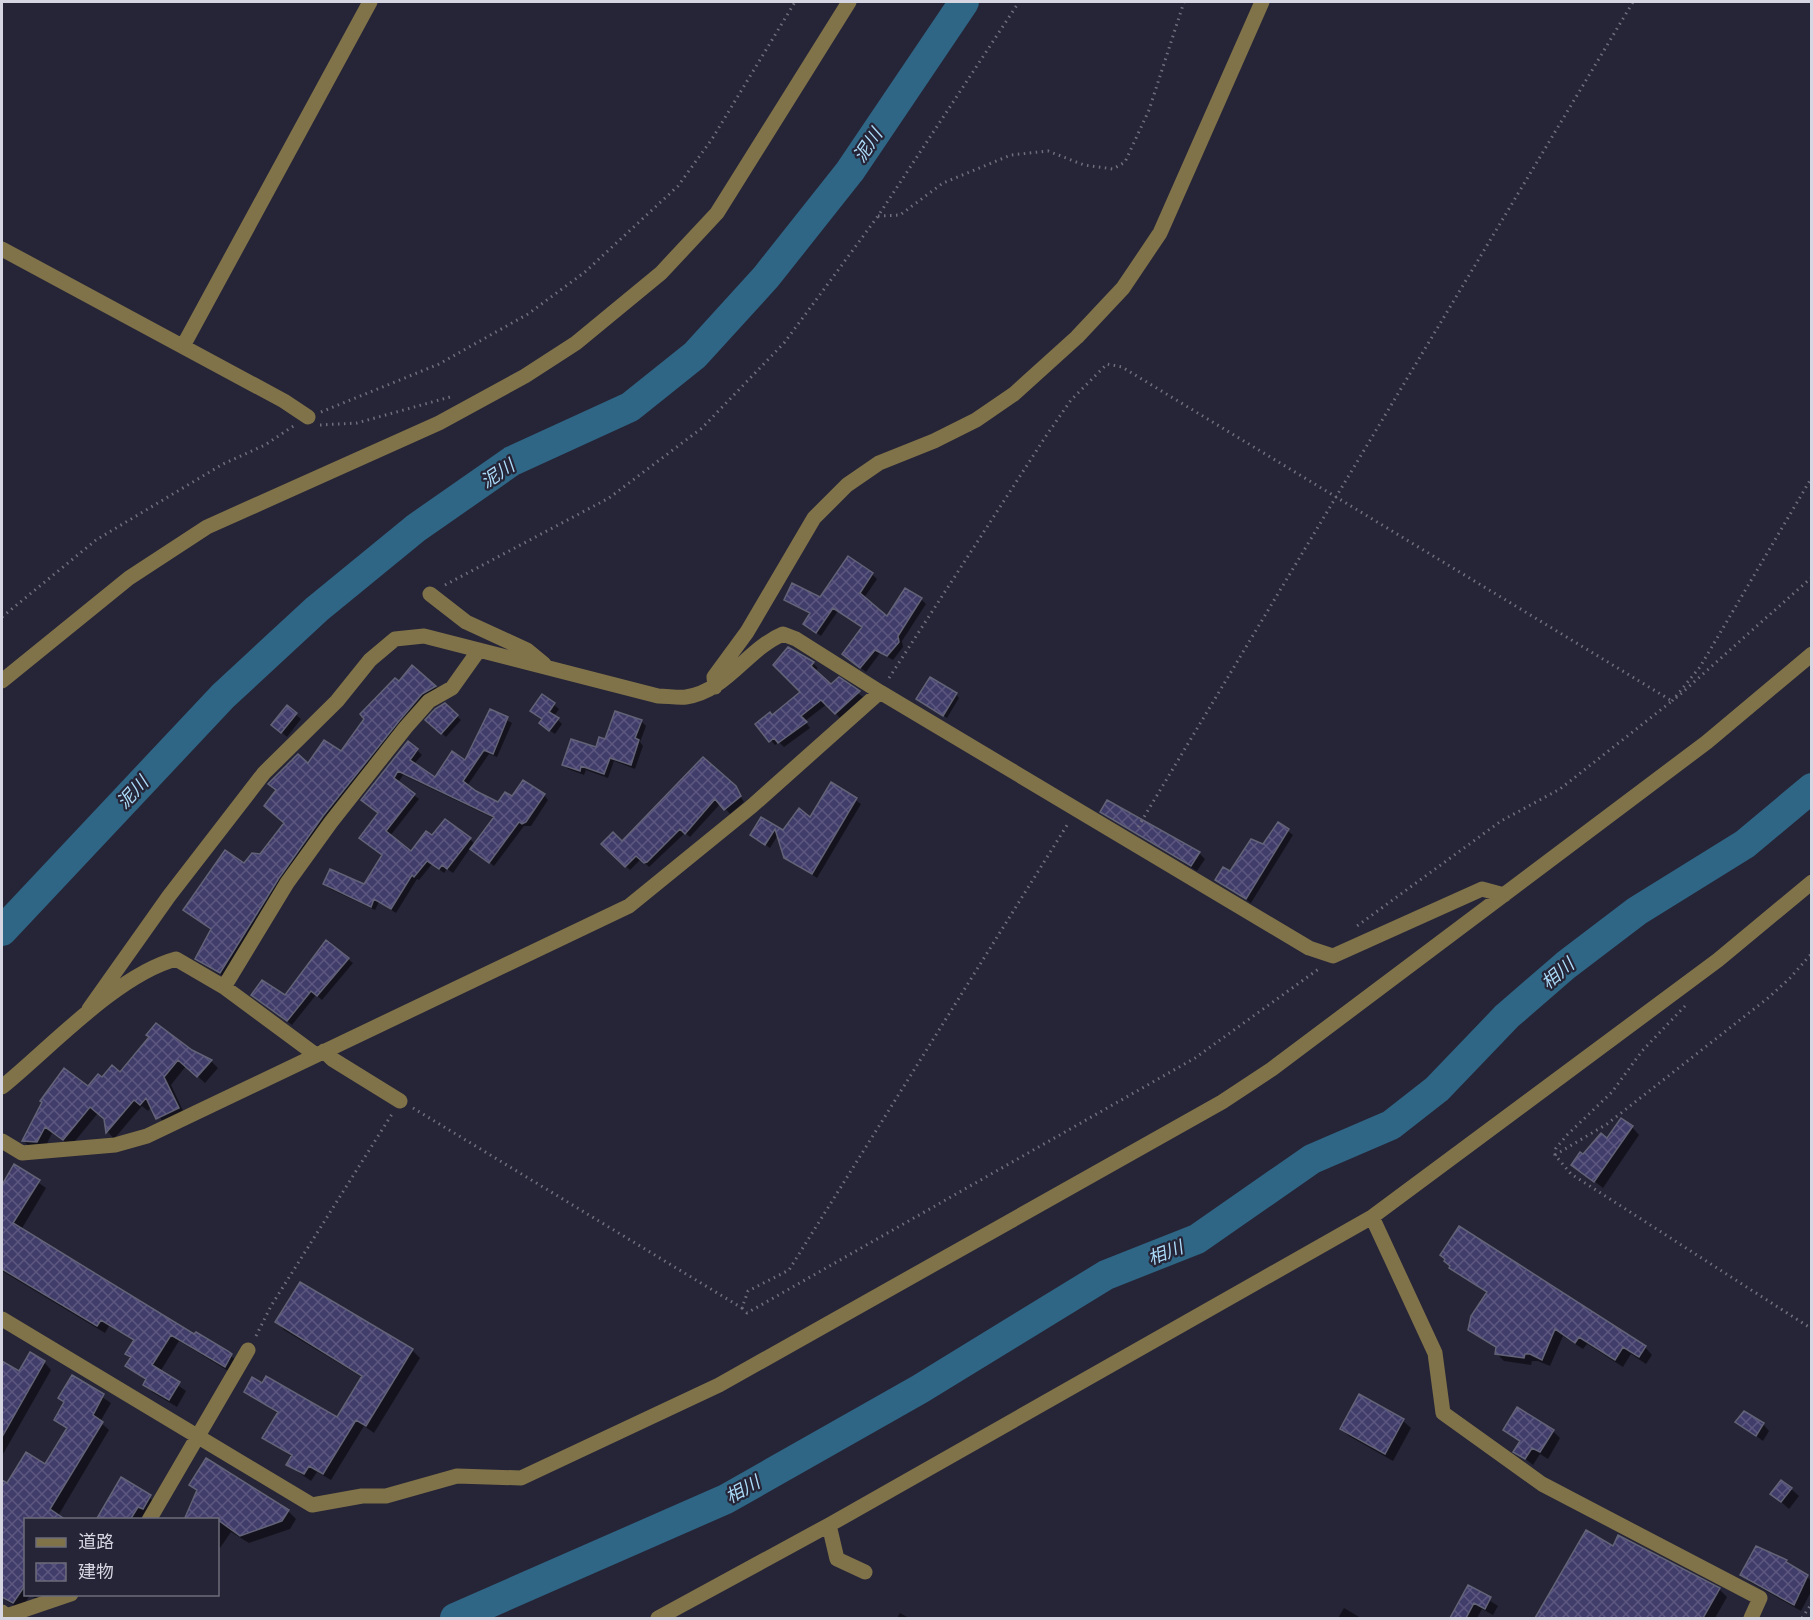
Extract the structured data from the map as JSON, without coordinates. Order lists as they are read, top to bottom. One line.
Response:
{"water":["泥川","相川"],"legend":["道路","建物"]}
